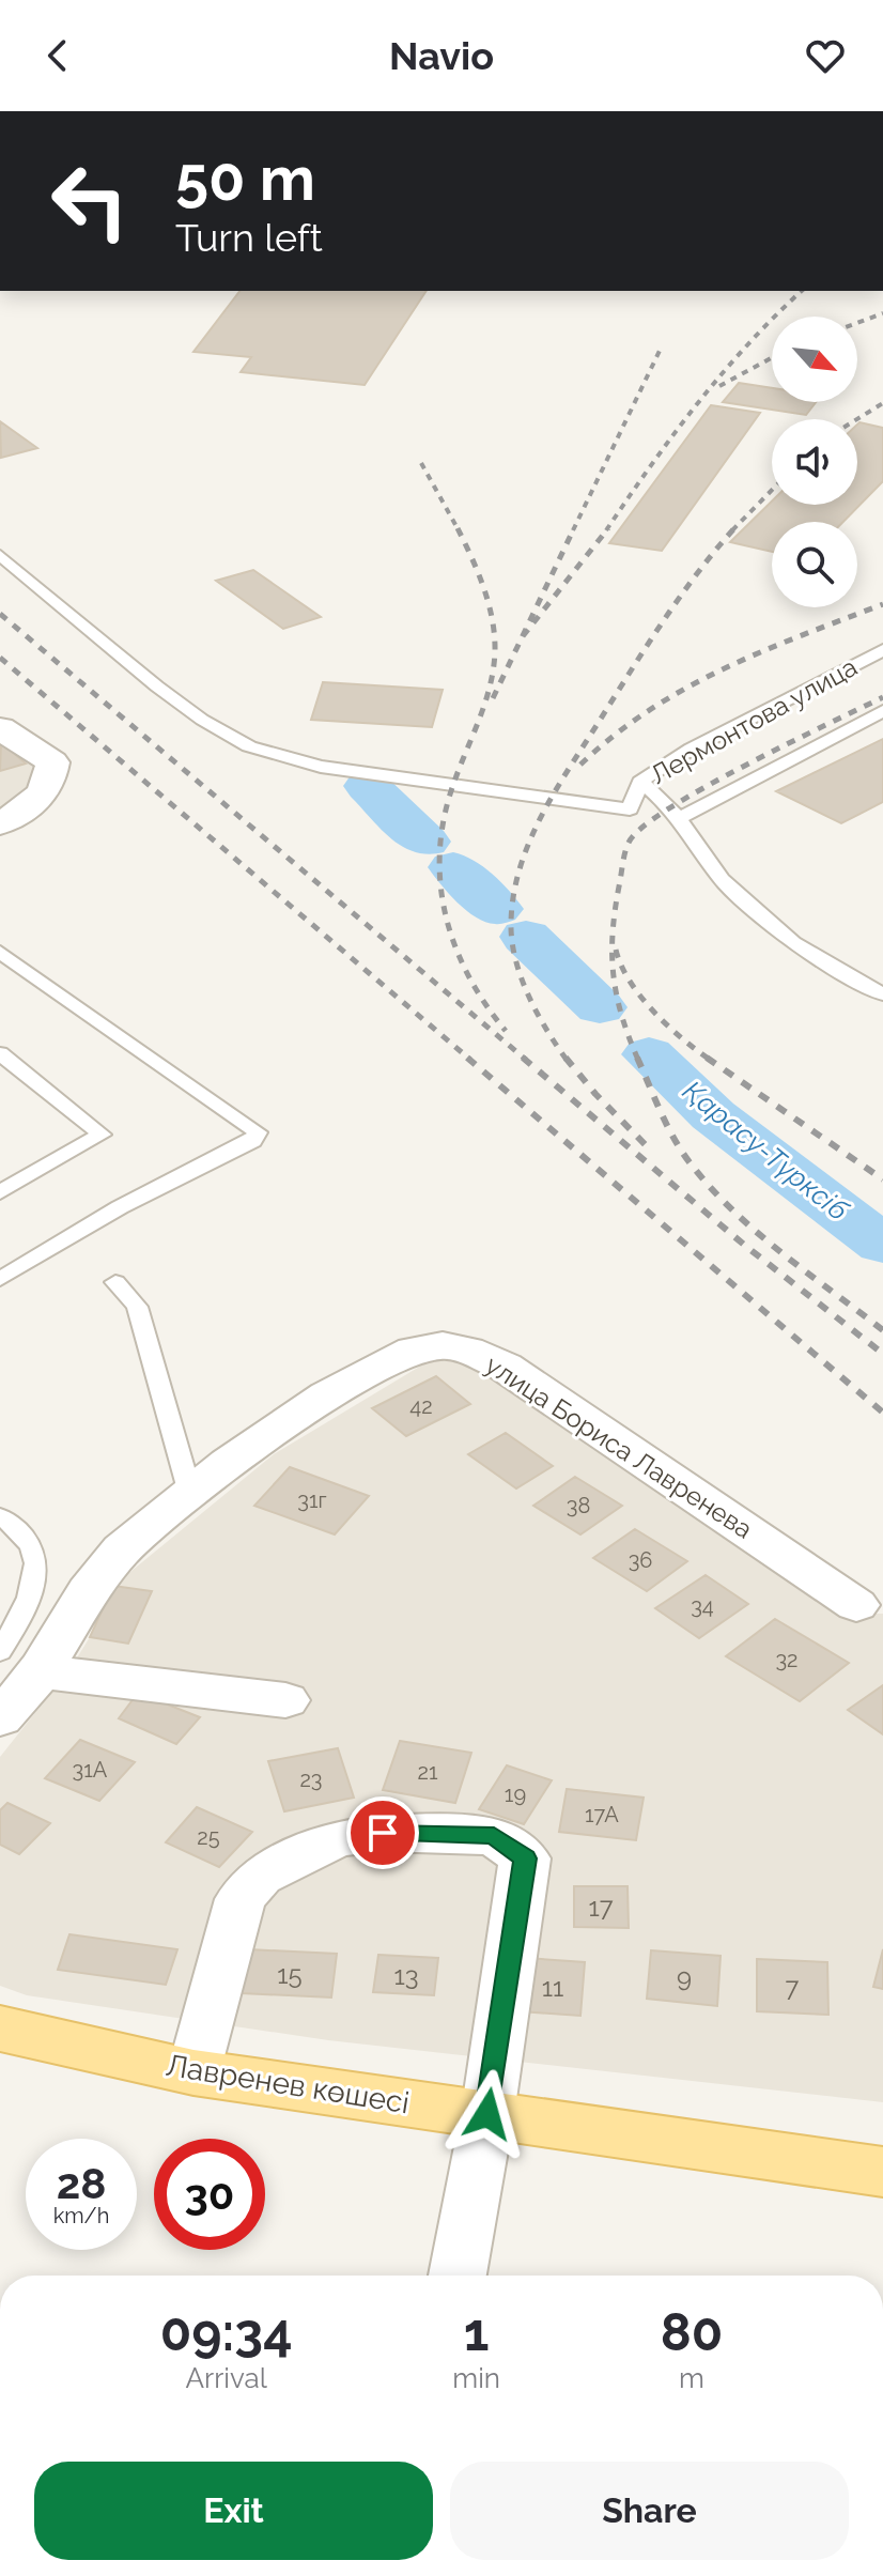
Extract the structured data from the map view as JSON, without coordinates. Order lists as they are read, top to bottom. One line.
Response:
{"streets":{"main road":["Лавренев көшесі"],"street":["улица Бориса Лавренева"],"lane":["Лермонтова улица"]},"water":["Қарасу-Түрксіб"],"house_numbers":["42","31г","38","36","34","32","31А","21","23","19","17А","25","17","15","13","9","11","7"],"north":"bottom right","page":{"header":"Navio","turn":["50 m","Turn left"],"speed":"28 km/h","limit":"30","eta":["09:34","Arrival","1","min","80","m"],"buttons":["Exit","Share"]}}
